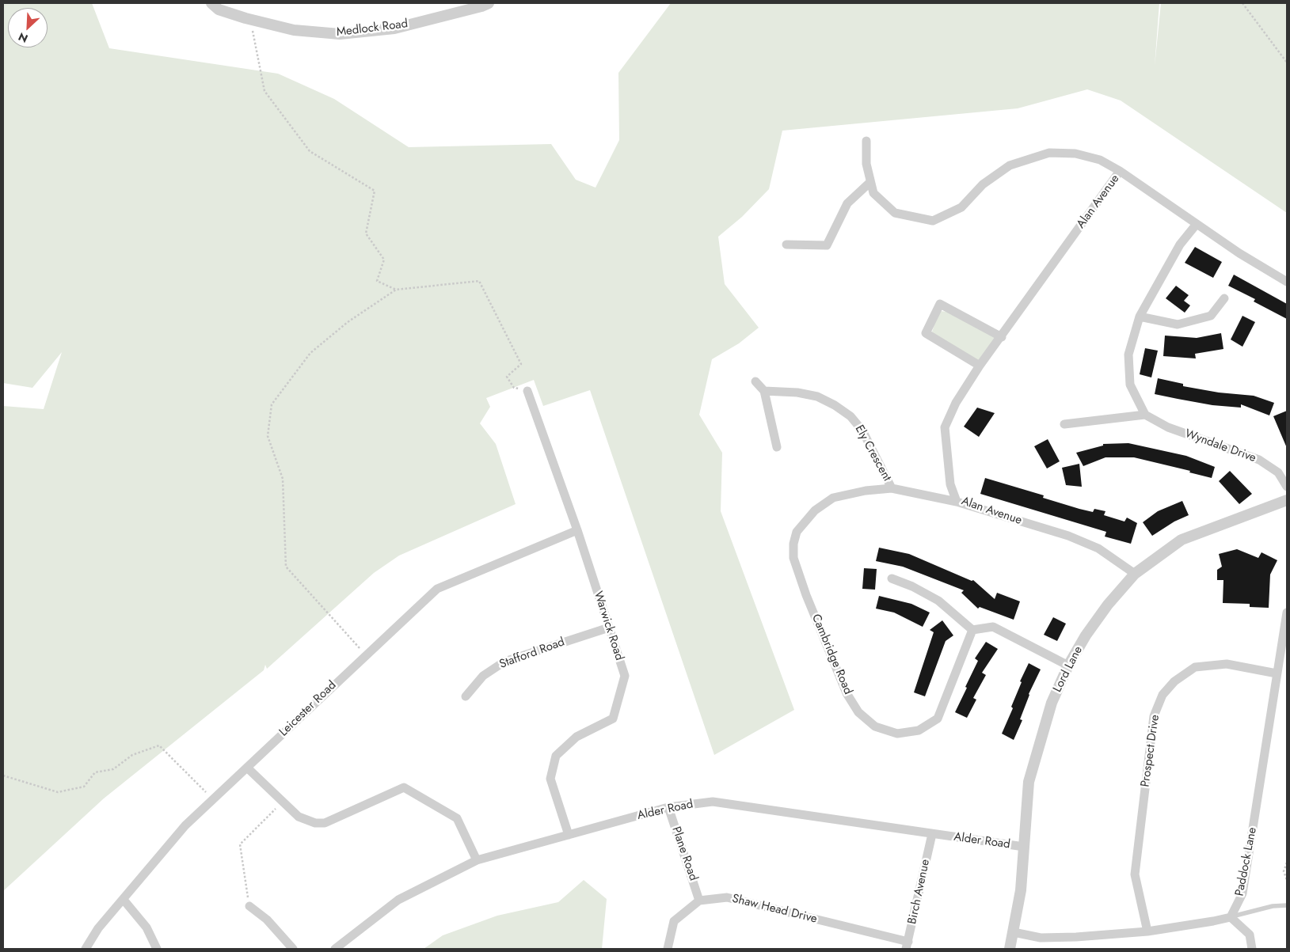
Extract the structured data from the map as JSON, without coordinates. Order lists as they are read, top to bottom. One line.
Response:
{"streets":{"street":["Medlock Road","Alan Avenue","Wyndale Drive","Ely Crescent","Warwick Road","Stafford Road","Cambridge Road","Lord Lane","Leicester Road","Prospect Drive","Alder Road","Plane Road","Paddock Lane","Birch Avenue","Shaw Head Drive"]},"crossings":[["Alan Avenue","Cambridge Road"],["Alan Avenue","Lord Lane"],["Ely Crescent","Cambridge Road"],["Warwick Road","Stafford Road"],["Warwick Road","Leicester Road"],["Warwick Road","Alder Road"],["Lord Lane","Alder Road"],["Prospect Drive","Paddock Lane"],["Alder Road","Plane Road"],["Alder Road","Birch Avenue"],["Plane Road","Shaw Head Drive"],["Birch Avenue","Shaw Head Drive"]],"north":"bottom left"}
